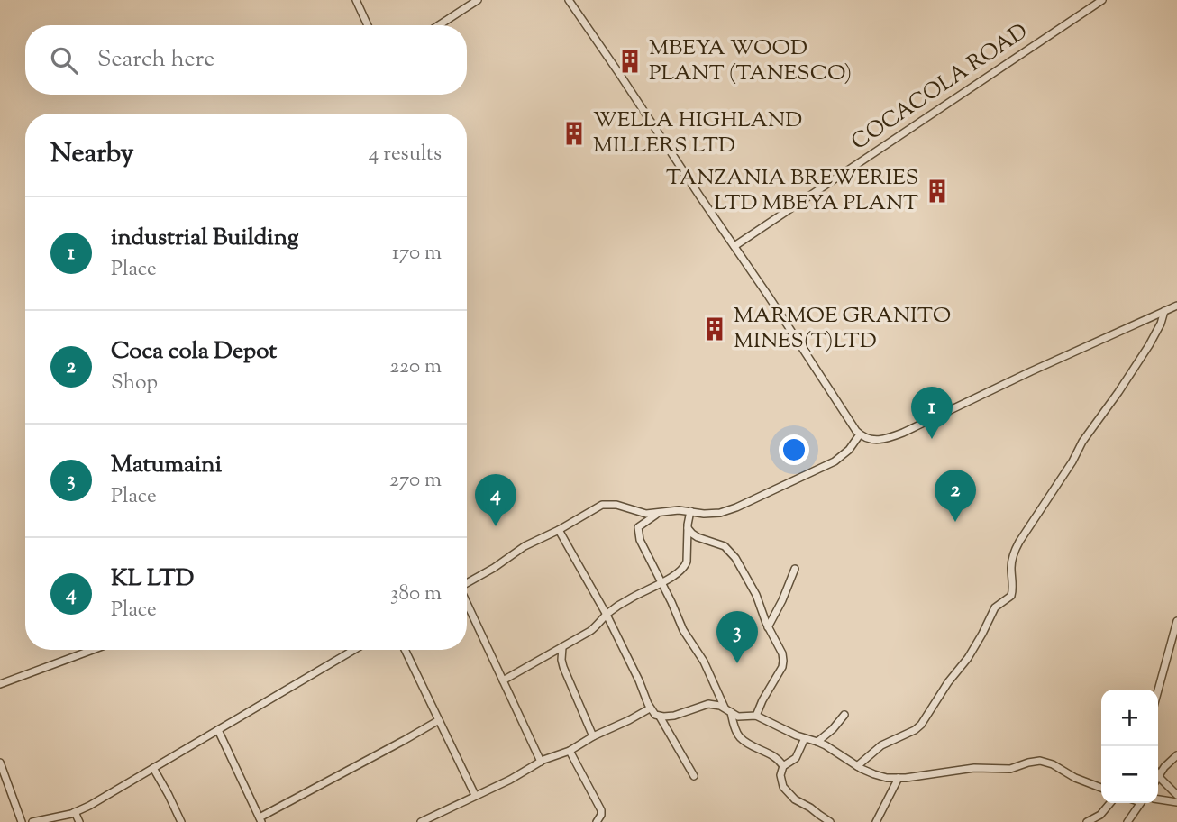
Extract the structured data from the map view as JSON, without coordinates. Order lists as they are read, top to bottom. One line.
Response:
{"streets":{"street":["COCACOLA ROAD"]},"places":{"building":["MBEYA WOOD PLANT (TANESCO)","WELLA HIGHLAND MILLERS LTD","TANZANIA BREWERIES LTD MBEYA PLANT","MARMOE GRANITO MINES(T)LTD"]},"page":{"search":"Search here","heading":["Nearby","4 results"],"list":[{"mark":"1","name":"industrial Building","note":"Place","value":"170 m"},{"mark":"2","name":"Coca cola Depot","note":"Shop","value":"220 m"},{"mark":"3","name":"Matumaini","note":"Place","value":"270 m"},{"mark":"4","name":"KL LTD","note":"Place","value":"380 m"}],"pins":["1","2","4","3"],"map_buttons":["+","−"]}}
